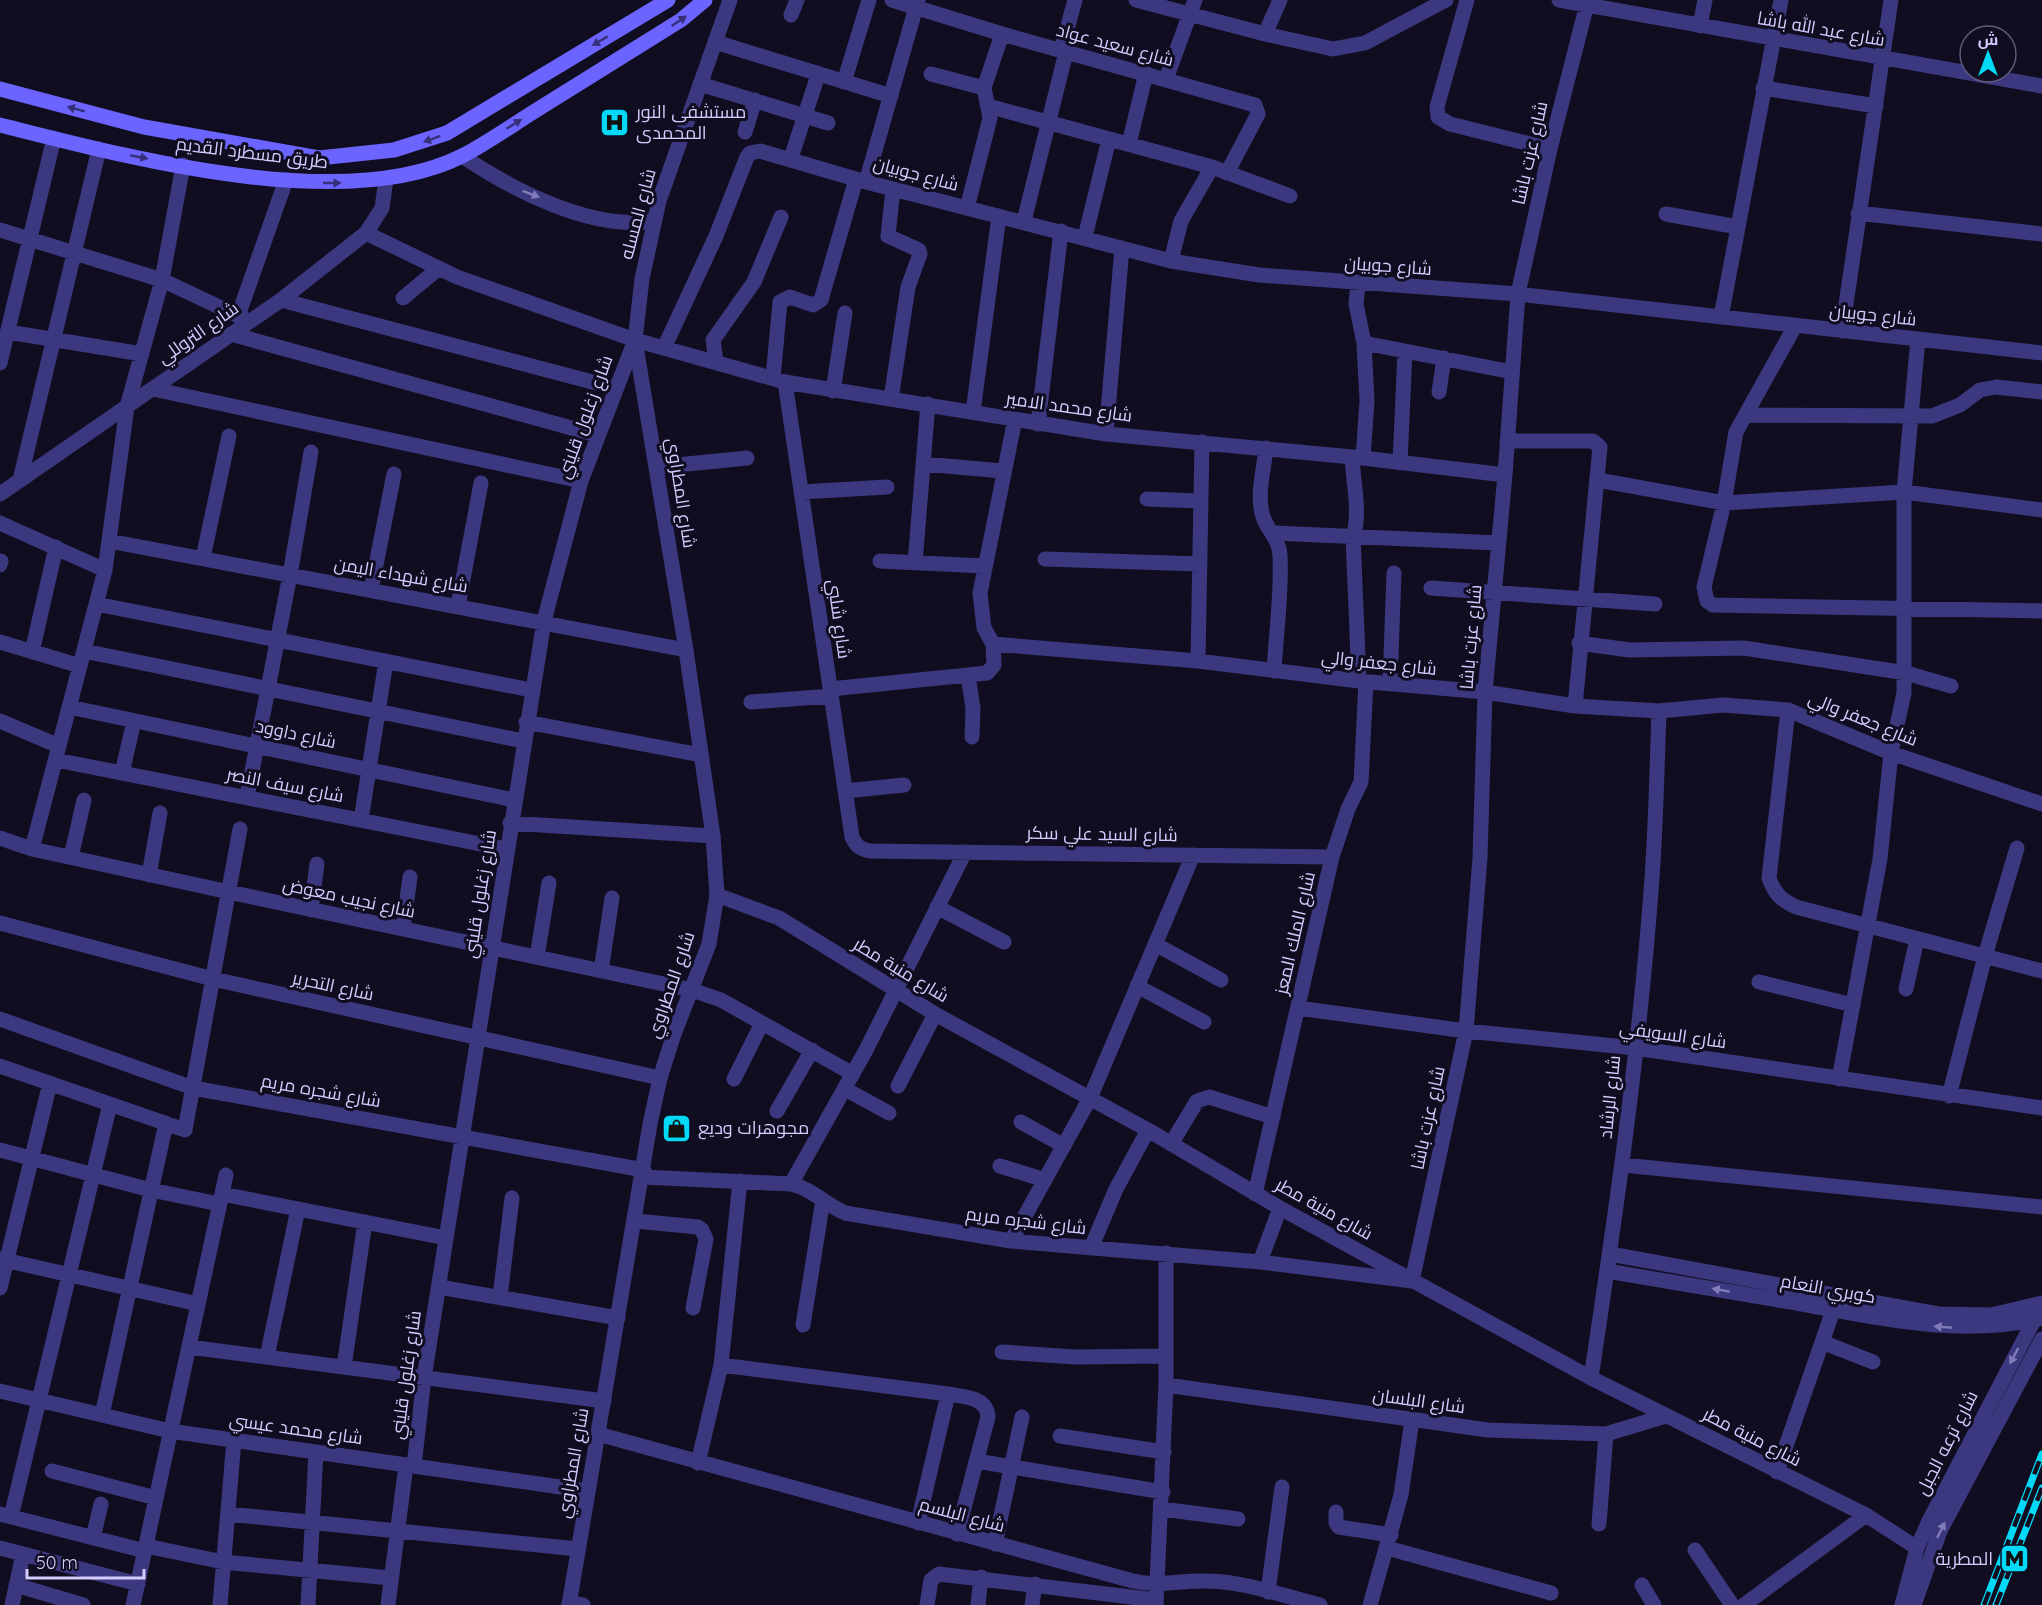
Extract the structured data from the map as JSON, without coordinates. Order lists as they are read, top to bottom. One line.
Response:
{"streets":{"main road":["طريق مسطرد القديم"],"street":["شارع عبد الله باشا","شارع سعيد عواد","شارع عزت باشا","شارع جوبيان","شارع المسله","شارع التروللي","شارع محمد الامير","شارع زغلول قليني","شارع المطراوي","شارع شهداء اليمن","شارع شلبي","شارع جعفر والي","شارع داوود","شارع سيف النصر","شارع السيد علي سكر","شارع نجيب معوض","شارع الملك المعز","شارع منية مطر","شارع التحرير","شارع السويفي","شارع شجره مريم","شارع الرشاد","كوبري النعام","شارع البلسان","شارع محمد عيسي","شارع ترعه الجبل","شارع البلسم"]},"crossings":[["شارع عبد الله باشا","شارع عزت باشا"],["طريق مسطرد القديم","شارع التروللي"],["شارع عزت باشا","شارع جوبيان"],["شارع عزت باشا","شارع محمد الامير"],["شارع عزت باشا","شارع جعفر والي"],["شارع عزت باشا","شارع منية مطر"],["شارع عزت باشا","شارع السويفي"],["شارع عزت باشا","شارع شجره مريم"],["شارع جوبيان","شارع محمد الامير"],["شارع جوبيان","شارع شلبي"],["شارع المسله","شارع محمد الامير"],["شارع المسله","شارع زغلول قليني"],["شارع المسله","شارع المطراوي"],["شارع التروللي","شارع محمد الامير"],["شارع محمد الامير","شارع زغلول قليني"],["شارع محمد الامير","شارع المطراوي"],["شارع محمد الامير","شارع شلبي"],["شارع محمد الامير","شارع الملك المعز"],["شارع زغلول قليني","شارع المطراوي"],["شارع زغلول قليني","شارع شهداء اليمن"],["شارع زغلول قليني","شارع داوود"],["شارع زغلول قليني","شارع سيف النصر"],["شارع زغلول قليني","شارع نجيب معوض"],["شارع زغلول قليني","شارع التحرير"],["شارع زغلول قليني","شارع شجره مريم"],["شارع زغلول قليني","شارع محمد عيسي"],["شارع المطراوي","شارع شهداء اليمن"],["شارع المطراوي","شارع نجيب معوض"],["شارع المطراوي","شارع منية مطر"],["شارع المطراوي","شارع التحرير"],["شارع المطراوي","شارع شجره مريم"],["شارع المطراوي","شارع محمد عيسي"],["شارع المطراوي","شارع البلسم"],["شارع شلبي","شارع السيد علي سكر"],["شارع جعفر والي","شارع الملك المعز"],["شارع جعفر والي","شارع الرشاد"],["شارع السيد علي سكر","شارع الملك المعز"],["شارع الملك المعز","شارع منية مطر"],["شارع الملك المعز","شارع السويفي"],["شارع منية مطر","شارع شجره مريم"],["شارع منية مطر","شارع الرشاد"],["شارع منية مطر","شارع البلسان"],["شارع منية مطر","شارع ترعه الجبل"],["شارع السويفي","شارع الرشاد"],["شارع الرشاد","كوبري النعام"]],"places":{"hospital":["مستشفى النور المحمدى"],"shop":["مجوهرات وديع"],"metro station":["المطرية"]},"scale_bar":"50 m","north":"top"}
